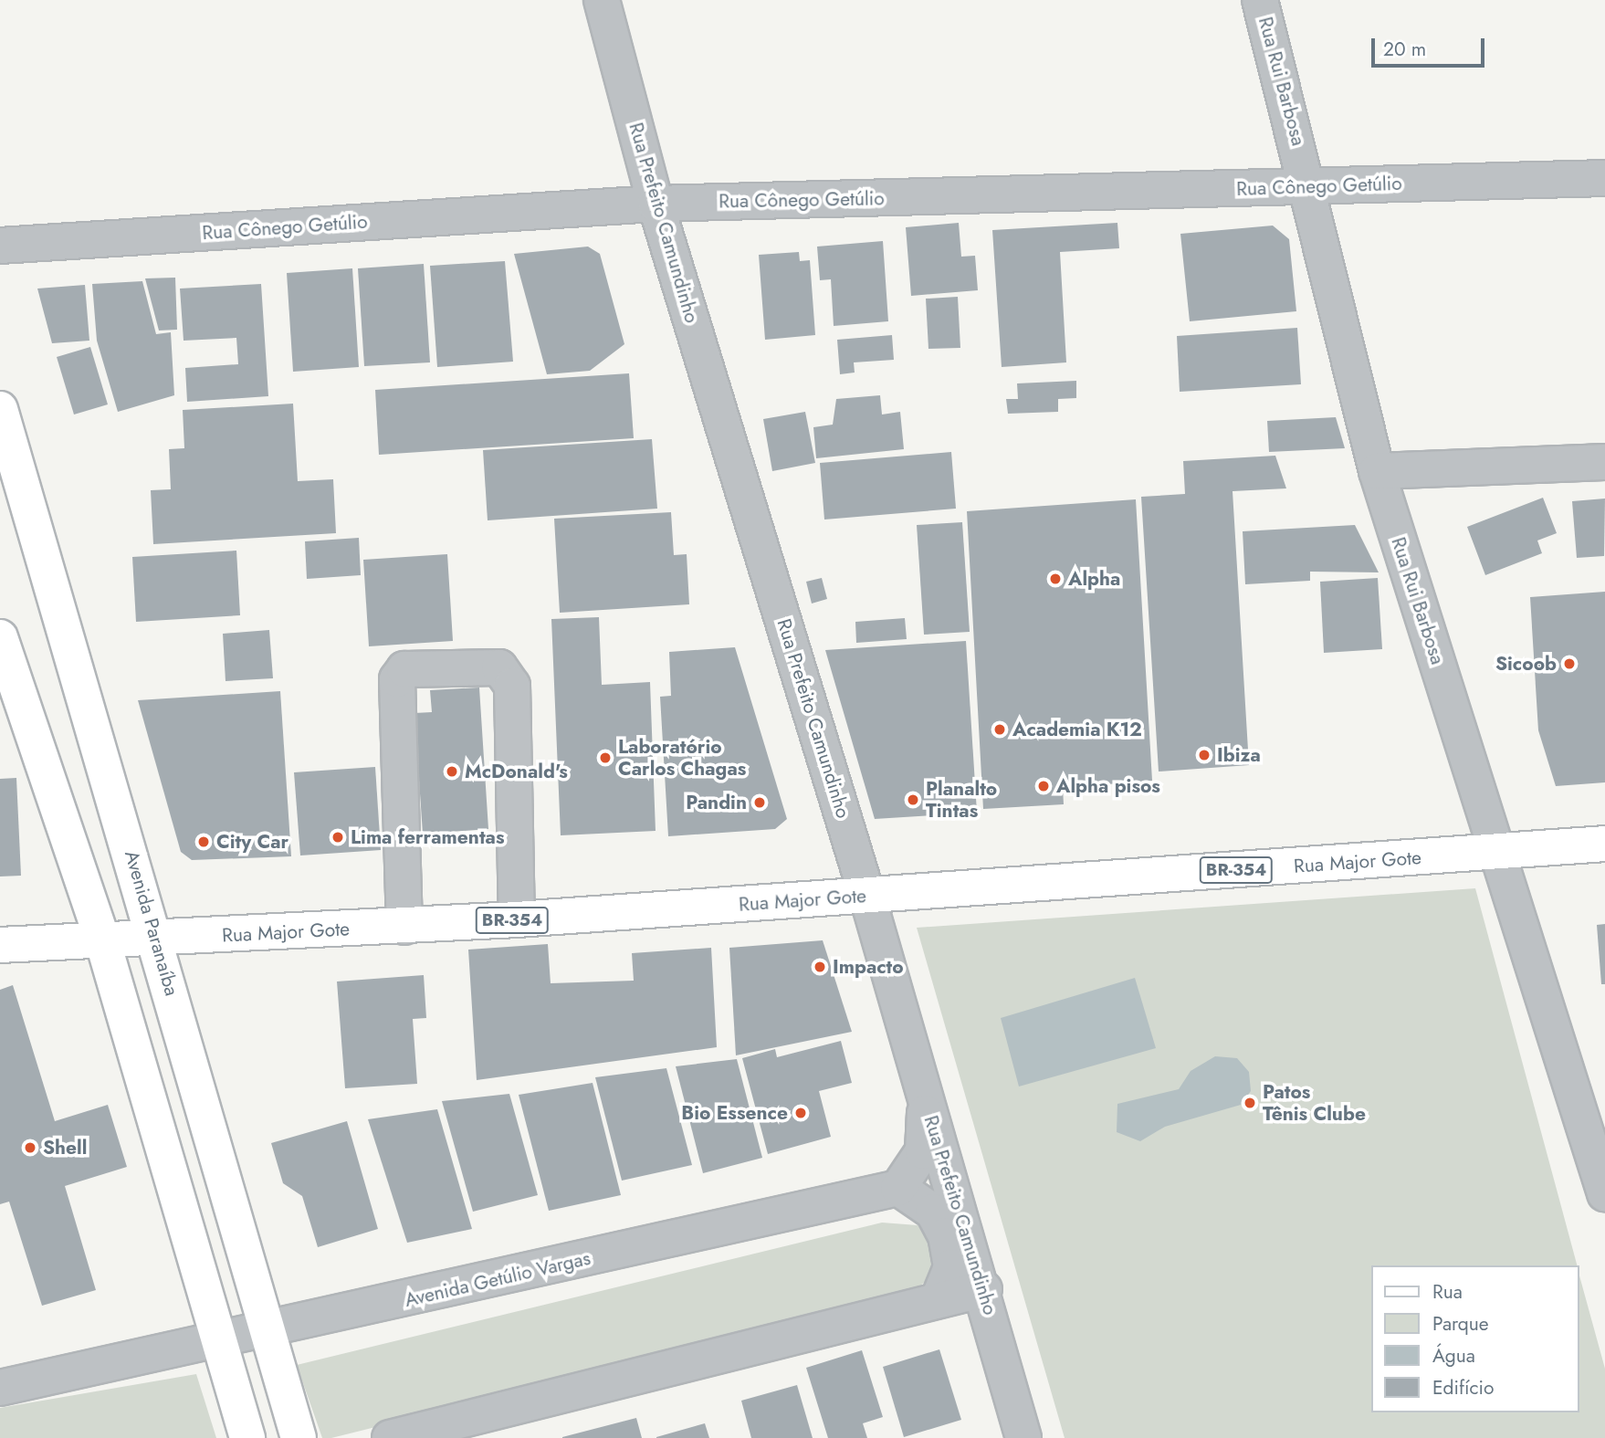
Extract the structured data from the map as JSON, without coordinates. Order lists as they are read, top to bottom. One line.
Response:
{"streets":{"main road":["Rua Major Gote","BR-354","Avenida Paranaíba"],"street":["Rua Rui Barbosa","Rua Cônego Getúlio","Rua Prefeito Camundinho","Avenida Getúlio Vargas"]},"crossings":[["Rua Rui Barbosa","Rua Cônego Getúlio"],["Rua Rui Barbosa","Rua Major Gote"],["Rua Cônego Getúlio","Rua Prefeito Camundinho"],["Rua Prefeito Camundinho","Rua Major Gote"],["Rua Major Gote","Avenida Paranaíba"],["Avenida Paranaíba","Avenida Getúlio Vargas"]],"places":["Alpha","Sicoob","Academia K12","Ibiza","Laboratório Carlos Chagas","McDonald's","Alpha pisos","Planalto Tintas","Pandin","Lima ferramentas","City Car","Impacto","Patos Tênis Clube","Bio Essence","Shell"],"legend":["Rua","Parque","Água","Edifício"],"scale_bar":"20 m"}
